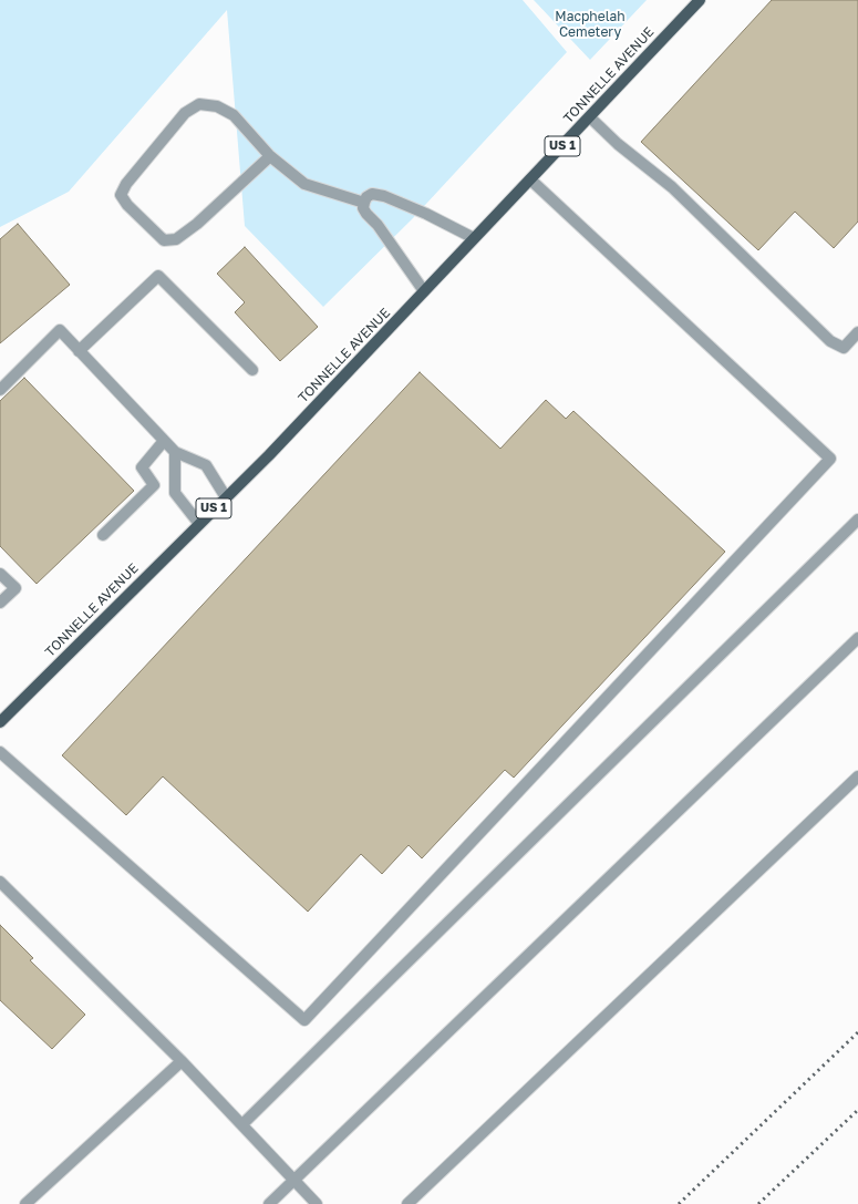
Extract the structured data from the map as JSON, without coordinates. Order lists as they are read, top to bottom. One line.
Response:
{"streets":{"main road":["TONNELLE AVENUE","US 1"]},"parks":["Macphelah Cemetery"]}
